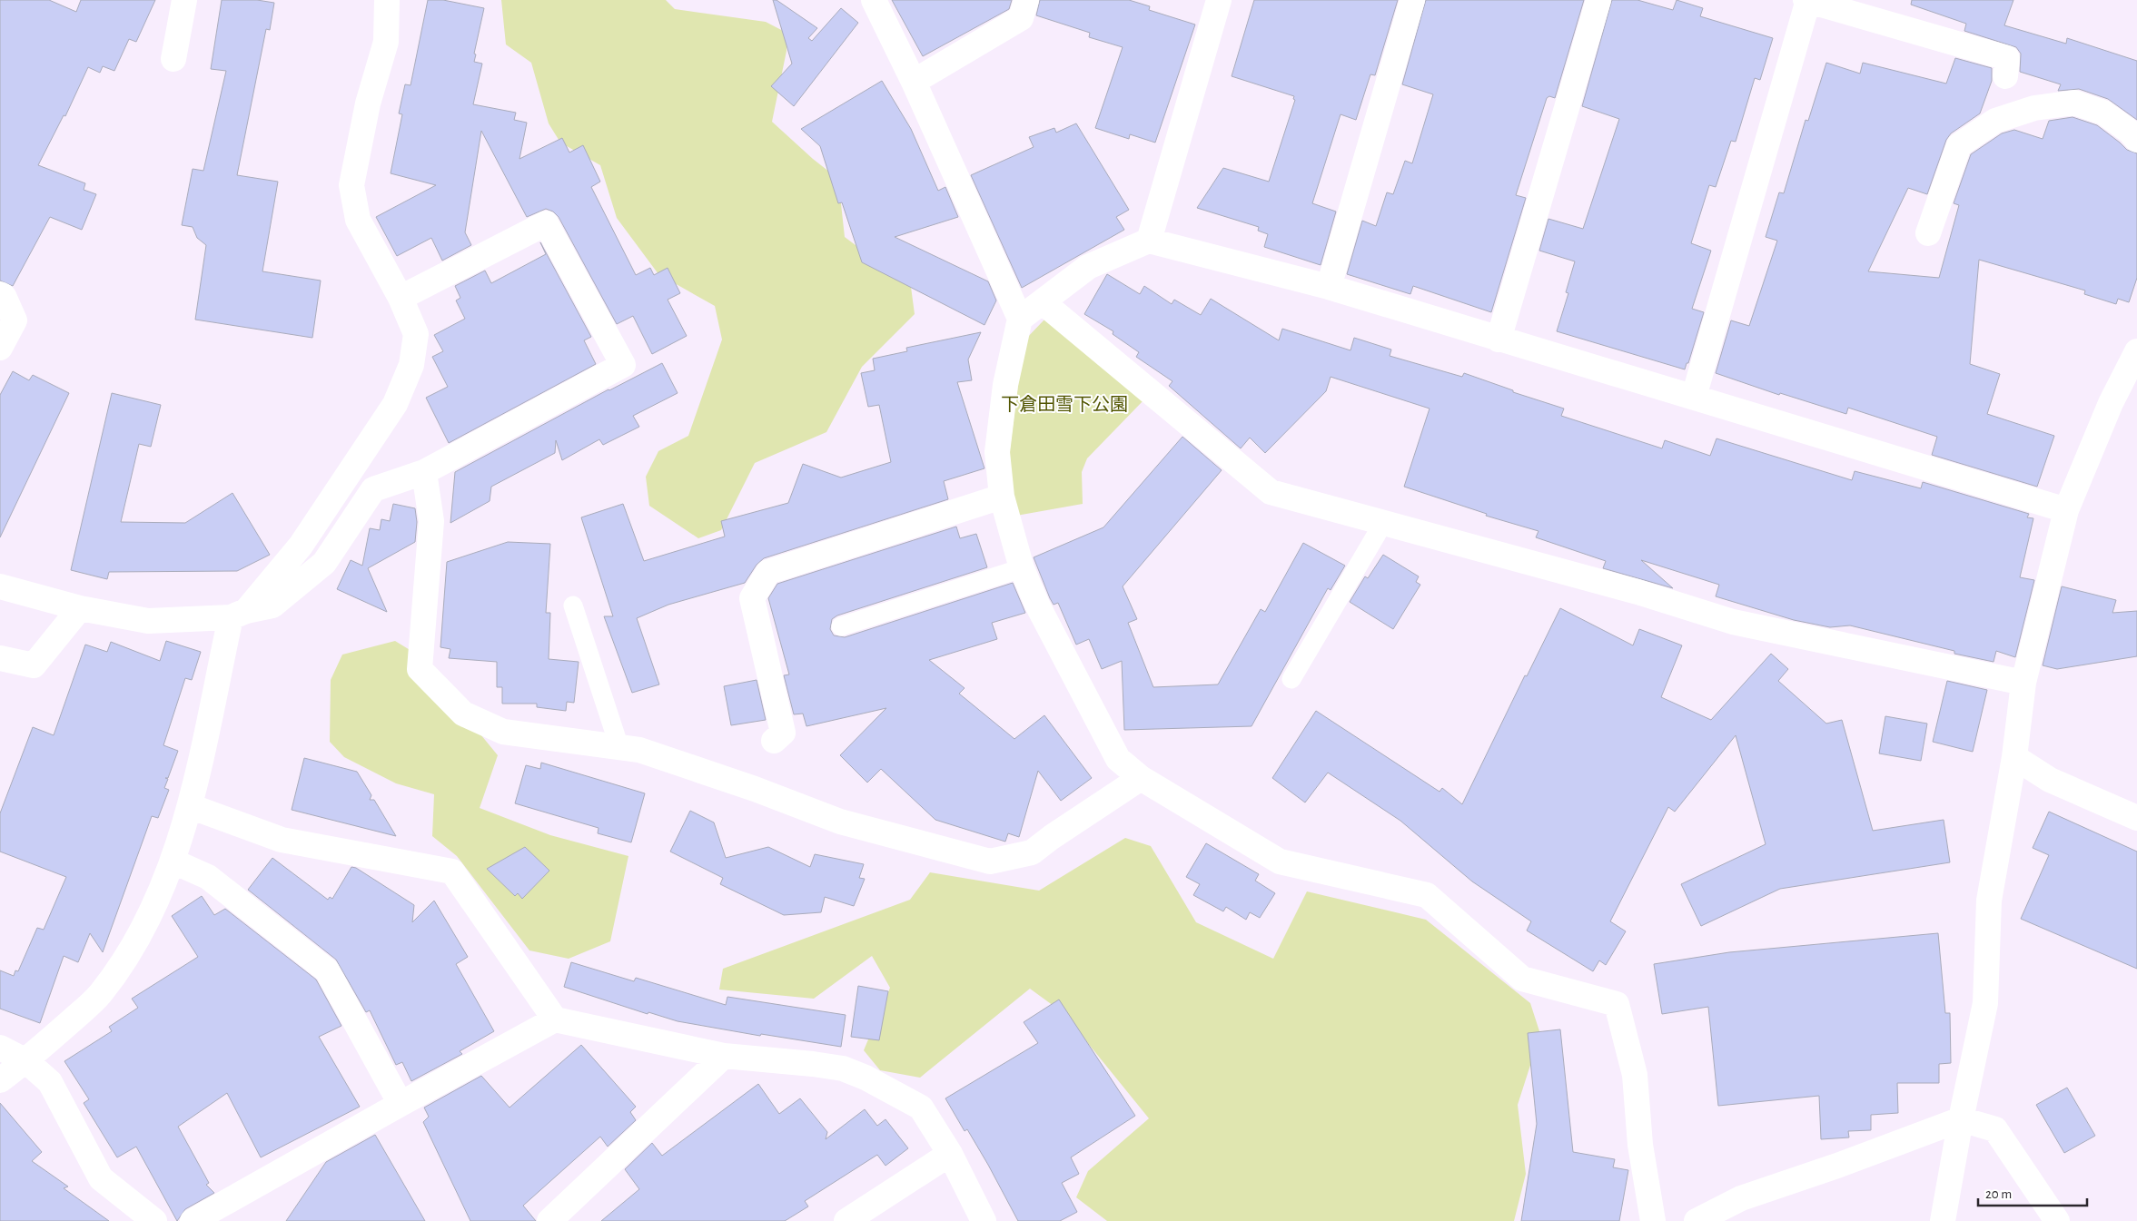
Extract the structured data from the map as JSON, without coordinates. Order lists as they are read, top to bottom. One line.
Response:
{"parks":["下倉田雪下公園"],"scale_bar":"20 m"}
